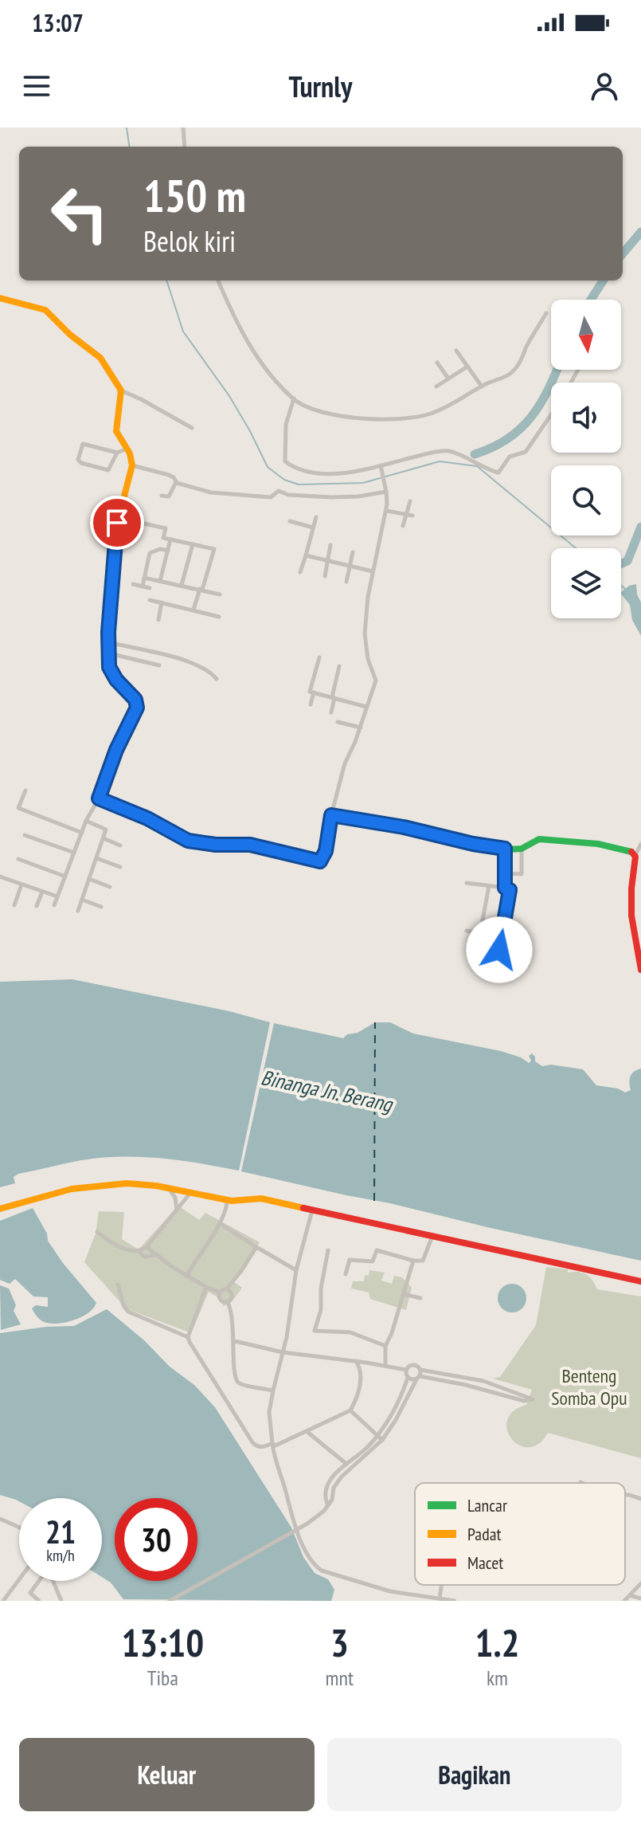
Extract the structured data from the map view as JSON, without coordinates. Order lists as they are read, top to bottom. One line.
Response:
{"water":["Binanga Jn. Berang"],"parks":["Benteng Somba Opu"],"legend":["Lancar","Padat","Macet"],"north":"bottom","page":{"status":"13:07","header":"Turnly","turn":["150 m","Belok kiri"],"speed":"21 km/h","limit":"30","eta":["13:10","Tiba","3","mnt","1.2","km"],"buttons":["Keluar","Bagikan"]}}
